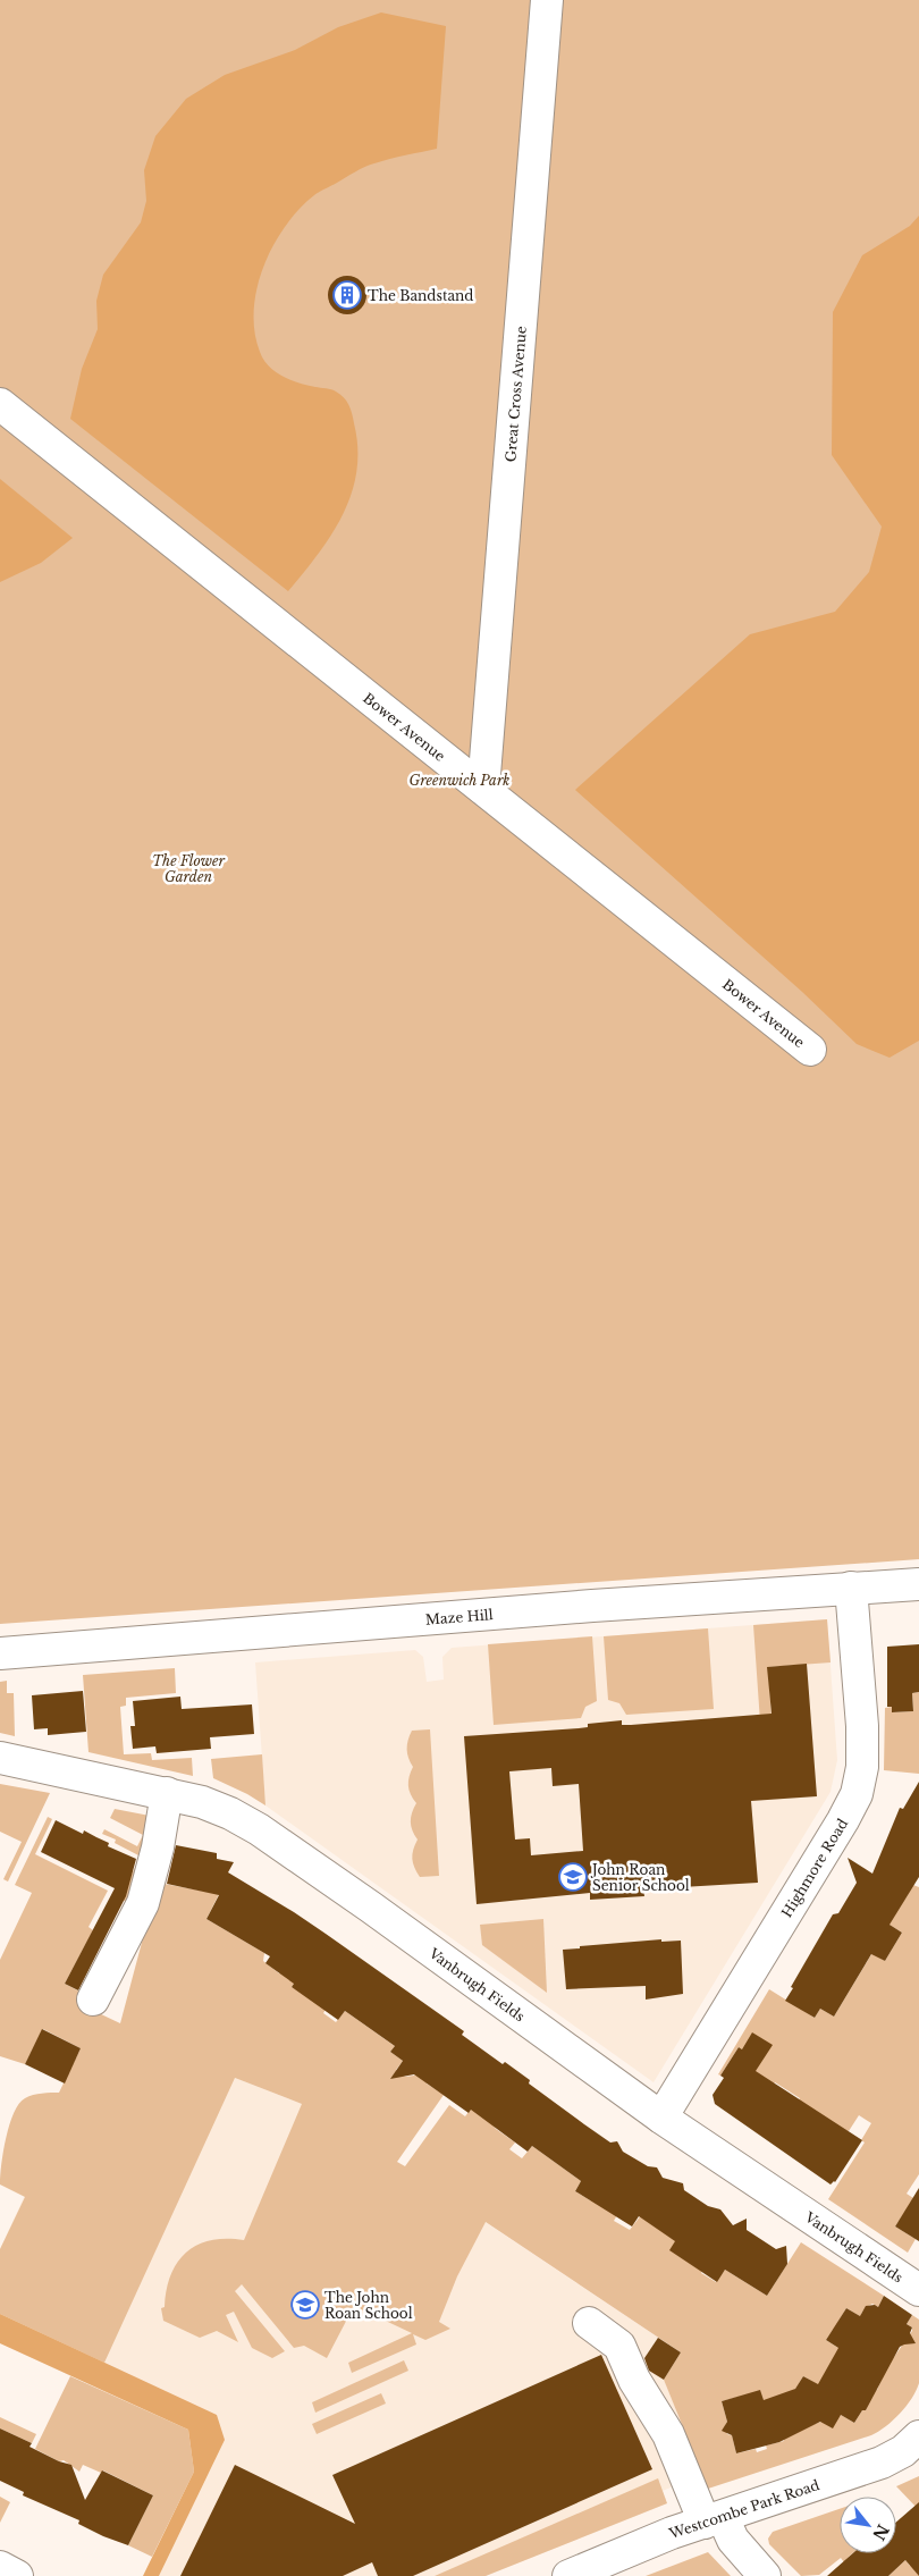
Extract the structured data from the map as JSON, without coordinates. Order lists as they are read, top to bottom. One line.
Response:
{"streets":{"street":["Great Cross Avenue","Bower Avenue","Maze Hill","Highmore Road","Vanbrugh Fields","Westcombe Park Road"]},"crossings":[["Great Cross Avenue","Bower Avenue"],["Maze Hill","Highmore Road"],["Highmore Road","Vanbrugh Fields"]],"parks":["Greenwich Park","The Flower Garden"],"places":{"building":["The Bandstand"],"school or university":["John Roan Senior School","The John Roan School"]},"north":"bottom right"}
